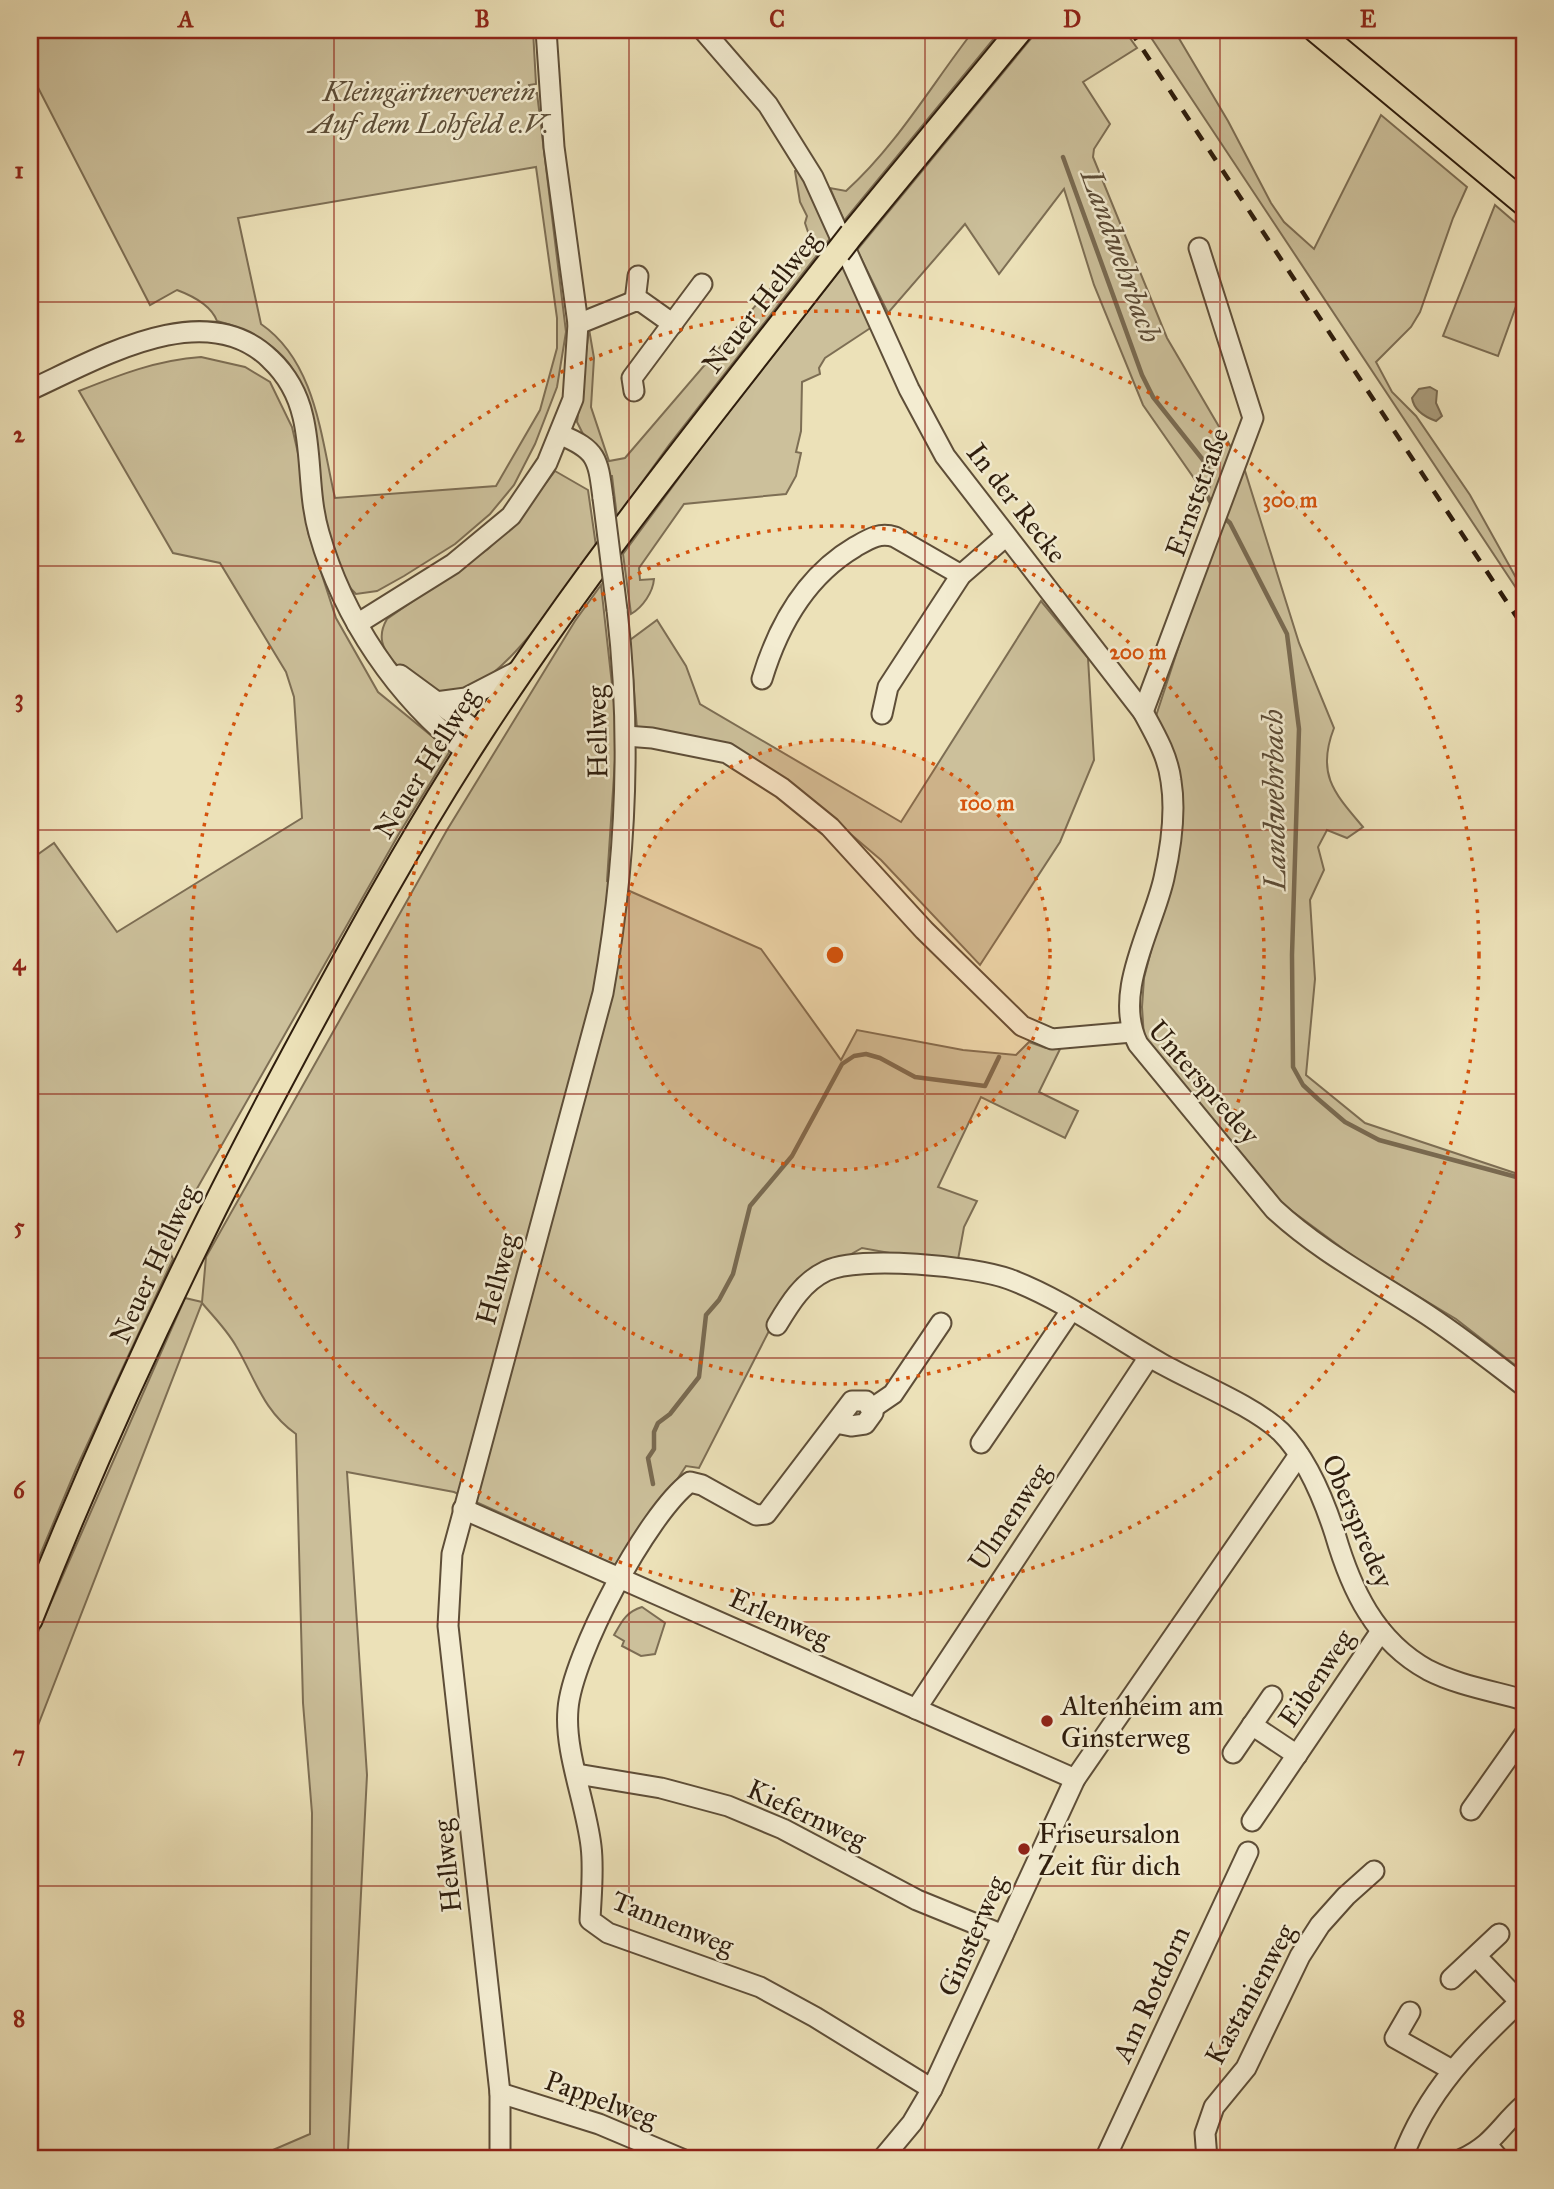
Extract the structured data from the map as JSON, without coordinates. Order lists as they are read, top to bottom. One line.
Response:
{"streets":{"main road":["Neuer Hellweg"],"street":["Ernststraße","In der Recke","Hellweg","Unterspredey","Ulmenweg","Oberspredey","Erlenweg","Eibenweg","Kiefernweg","Tannenweg","Ginsterweg","Am Rotdorn","Kastanienweg","Pappelweg"]},"crossings":[["Ernststraße","In der Recke"],["In der Recke","Unterspredey"],["Hellweg","Unterspredey"],["Hellweg","Erlenweg"],["Hellweg","Pappelweg"],["Ulmenweg","Oberspredey"],["Ulmenweg","Erlenweg"],["Oberspredey","Eibenweg"],["Oberspredey","Ginsterweg"],["Erlenweg","Tannenweg"],["Erlenweg","Ginsterweg"],["Kiefernweg","Tannenweg"],["Kiefernweg","Ginsterweg"],["Tannenweg","Ginsterweg"]],"water":["Landwehrbach"],"parks":["Kleingärtnerverein Auf dem Lohfeld e.V."],"places":["Altenheim am Ginsterweg","Friseursalon Zeit für dich"],"grid":{"columns":["A","B","C","D","E"],"rows":["1","2","3","4","5","6","7","8"]},"rings":["300 m","200 m","100 m"]}
